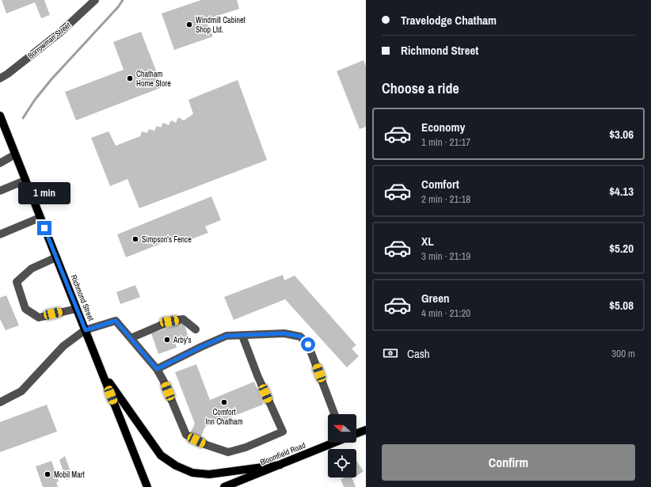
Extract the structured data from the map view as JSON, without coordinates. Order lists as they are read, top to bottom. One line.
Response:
{"streets":{"main road":["Richmond Street","Bloomfield Road"],"street":["Borrowman Street"]},"places":["Windmill Cabinet Shop Ltd.","Chatham Home Store","Simpson's Fence","Arby's","Comfort Inn Chatham","Mobil Mart"],"north":"left","page":{"banner":["Travelodge Chatham","Richmond Street"],"heading":"Choose a ride","list":[{"name":"Economy","note":"1 min · 21:17","value":"$3.06"},{"name":"Comfort","note":"2 min · 21:18","value":"$4.13"},{"name":"XL","note":"3 min · 21:19","value":"$5.20"},{"name":"Green","note":"4 min · 21:20","value":"$5.08"}],"bubble":"1 min","pay":["Cash","300 m"],"buttons":"Confirm"}}
